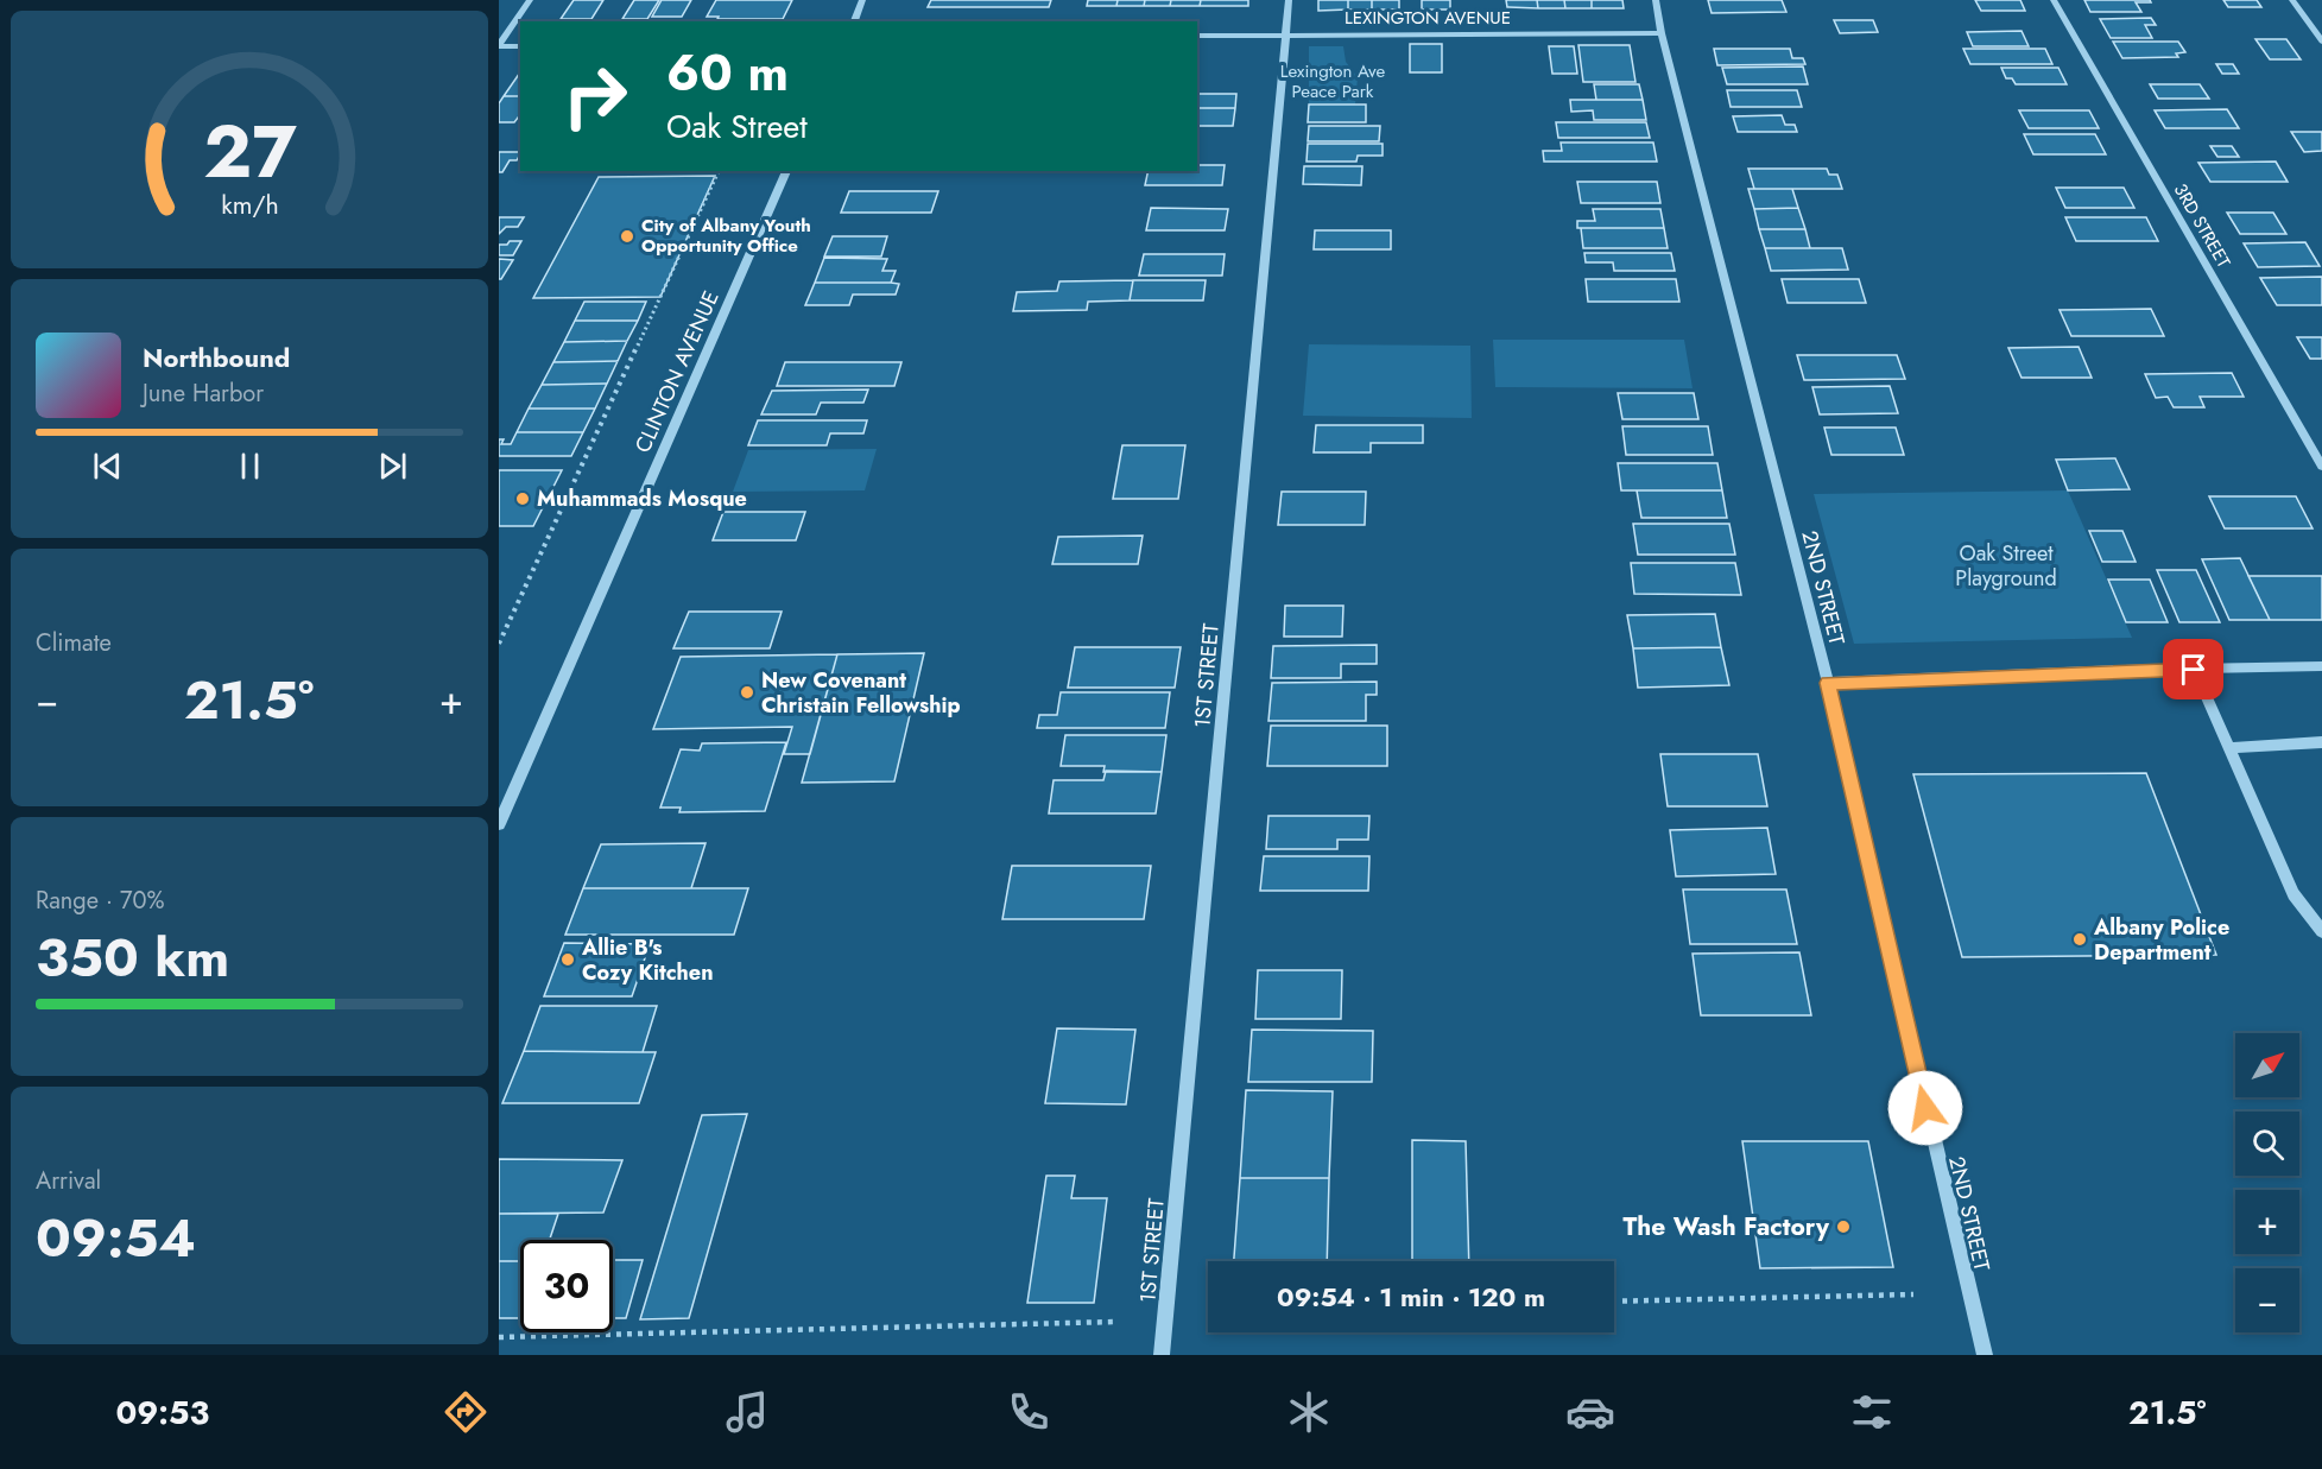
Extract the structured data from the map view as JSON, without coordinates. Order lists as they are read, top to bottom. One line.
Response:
{"streets":{"street":["LEXINGTON AVENUE","3RD STREET","CLINTON AVENUE","2ND STREET","1ST STREET"]},"crossings":[["LEXINGTON AVENUE","2ND STREET"],["LEXINGTON AVENUE","1ST STREET"]],"parks":["Lexington Ave Peace Park","Oak Street Playground"],"places":["City of Albany Youth Opportunity Office","Muhammads Mosque","New Covenant Christain Fellowship","Albany Police Department","Allie B's Cozy Kitchen","The Wash Factory"],"north":"top right","page":{"turn":["60 m","Oak Street"],"song":["Northbound","June Harbor"],"tile":["Climate",["Range · 70%","350 km"],["Arrival","09:54"]],"heat":["−","21.5°","+"],"map_buttons":["+","−"],"limit":"30","trip":"09:54 · 1 min · 120 m","tabs":["09:53","21.5°"],"gauge":["27","km/h"]}}
